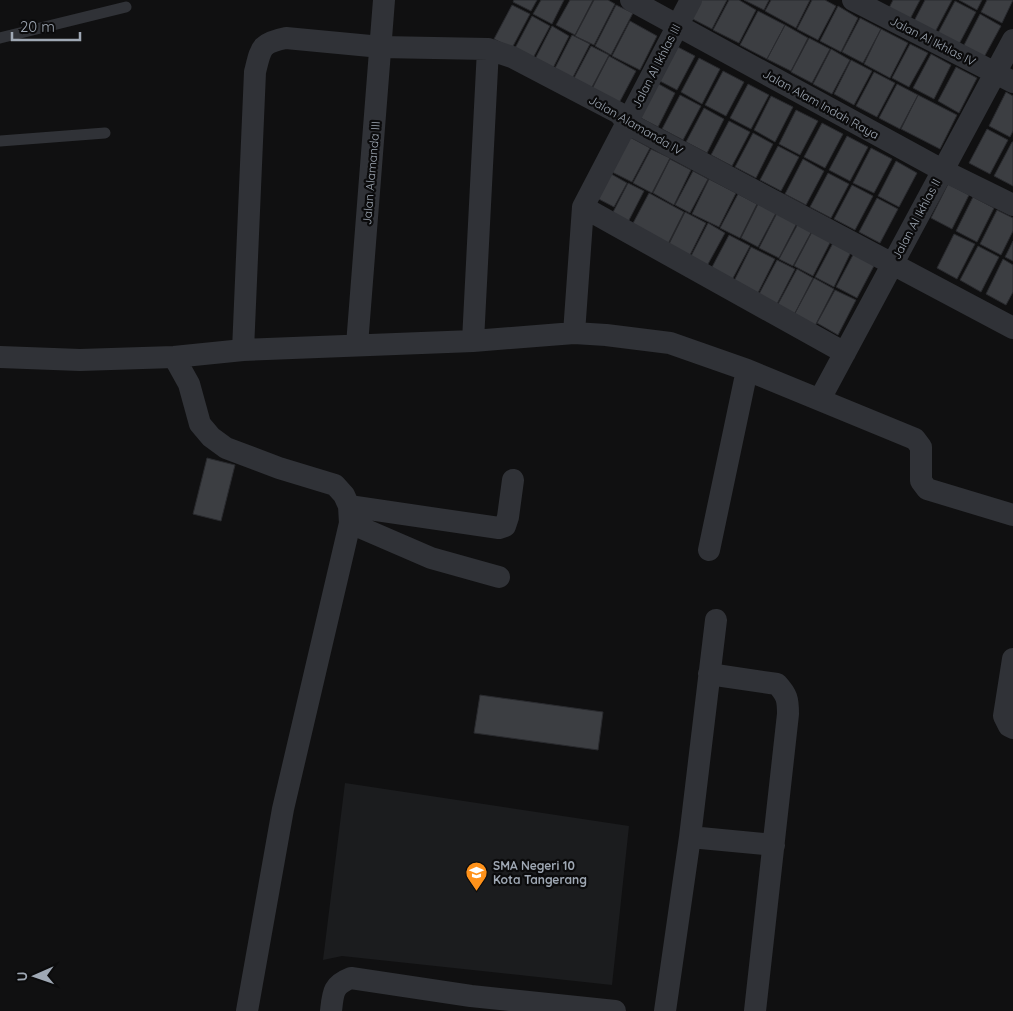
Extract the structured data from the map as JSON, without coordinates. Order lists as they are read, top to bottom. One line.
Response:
{"streets":{"street":["Jalan Al Ikhlas IV","Jalan Al Ikhlas III","Jalan Alam Indah Raya","Jalan Alamanda IV","Jalan Alamanda III","Jalan Al Ikhlas II"]},"crossings":[["Jalan Al Ikhlas IV","Jalan Al Ikhlas II"],["Jalan Al Ikhlas III","Jalan Alam Indah Raya"],["Jalan Al Ikhlas III","Jalan Alamanda IV"],["Jalan Alam Indah Raya","Jalan Al Ikhlas II"],["Jalan Alamanda IV","Jalan Alamanda III"],["Jalan Alamanda IV","Jalan Al Ikhlas II"]],"places":{"school or university":["SMA Negeri 10 Kota Tangerang"]},"scale_bar":"20 m","north":"left"}
